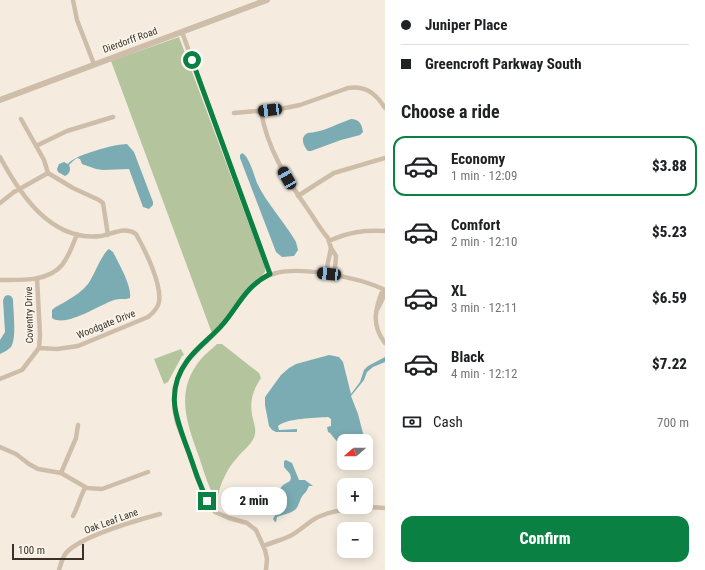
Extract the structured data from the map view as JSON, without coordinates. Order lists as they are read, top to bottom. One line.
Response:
{"streets":{"street":["Dierdorff Road","Coventry Drive","Woodgate Drive","Oak Leaf Lane"]},"crossings":[["Coventry Drive","Woodgate Drive"]],"scale_bar":"100 m","north":"left","page":{"banner":["Juniper Place","Greencroft Parkway South"],"heading":"Choose a ride","list":[{"name":"Economy","note":"1 min · 12:09","value":"$3.88"},{"name":"Comfort","note":"2 min · 12:10","value":"$5.23"},{"name":"XL","note":"3 min · 12:11","value":"$6.59"},{"name":"Black","note":"4 min · 12:12","value":"$7.22"}],"pay":["Cash","700 m"],"map_buttons":["+","−"],"bubble":"2 min","buttons":"Confirm","scale":"100 m"}}
